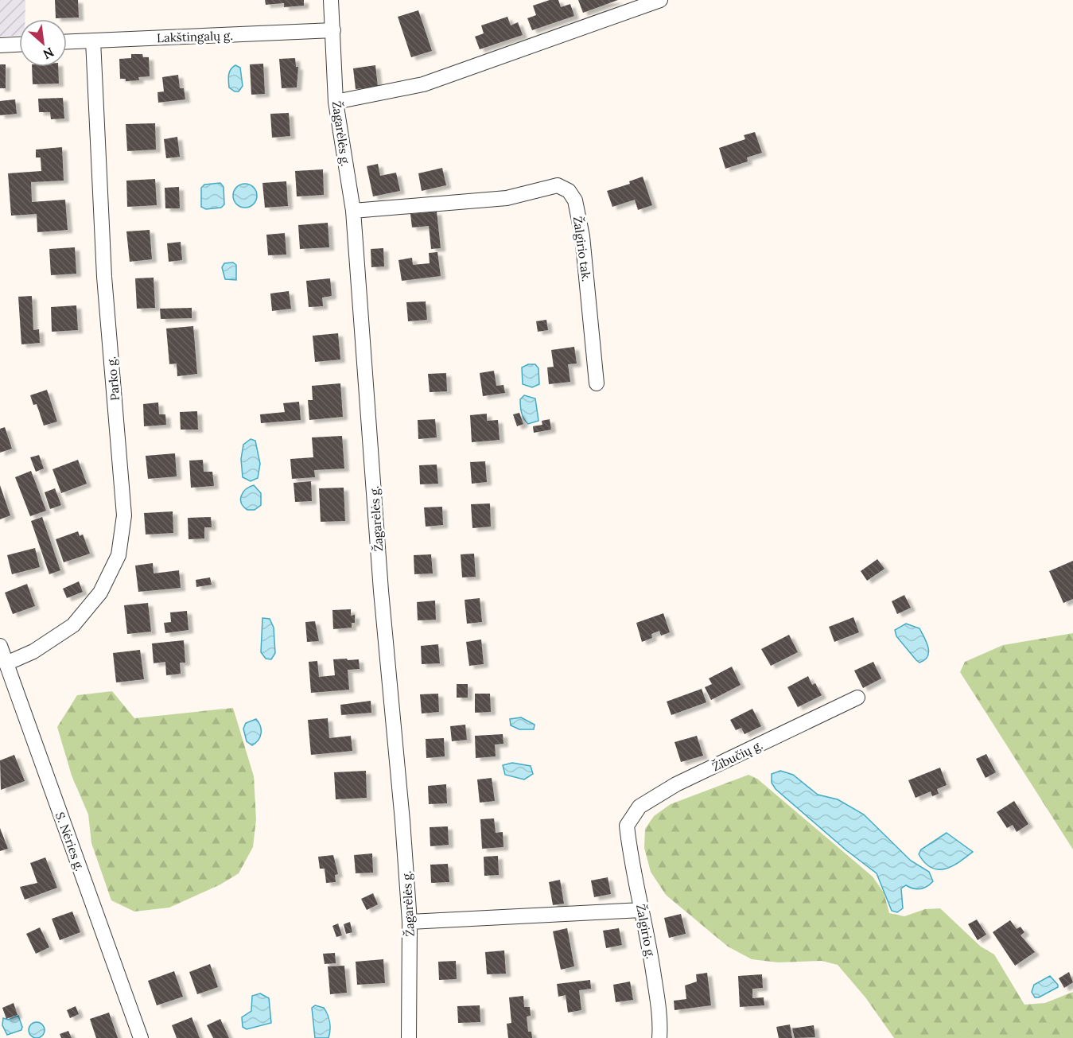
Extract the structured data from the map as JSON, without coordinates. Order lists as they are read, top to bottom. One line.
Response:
{"streets":{"street":["Lakštingalų g.","Žagarėlės g.","Žalgirio tak.","Parko g.","Žibučių g.","S. Nėries g.","Žalgirio g."]},"crossings":[["Lakštingalų g.","Žagarėlės g."],["Lakštingalų g.","Parko g."],["Žagarėlės g.","Žalgirio tak."],["Parko g.","S. Nėries g."],["Žibučių g.","Žalgirio g."]],"north":"bottom right"}
